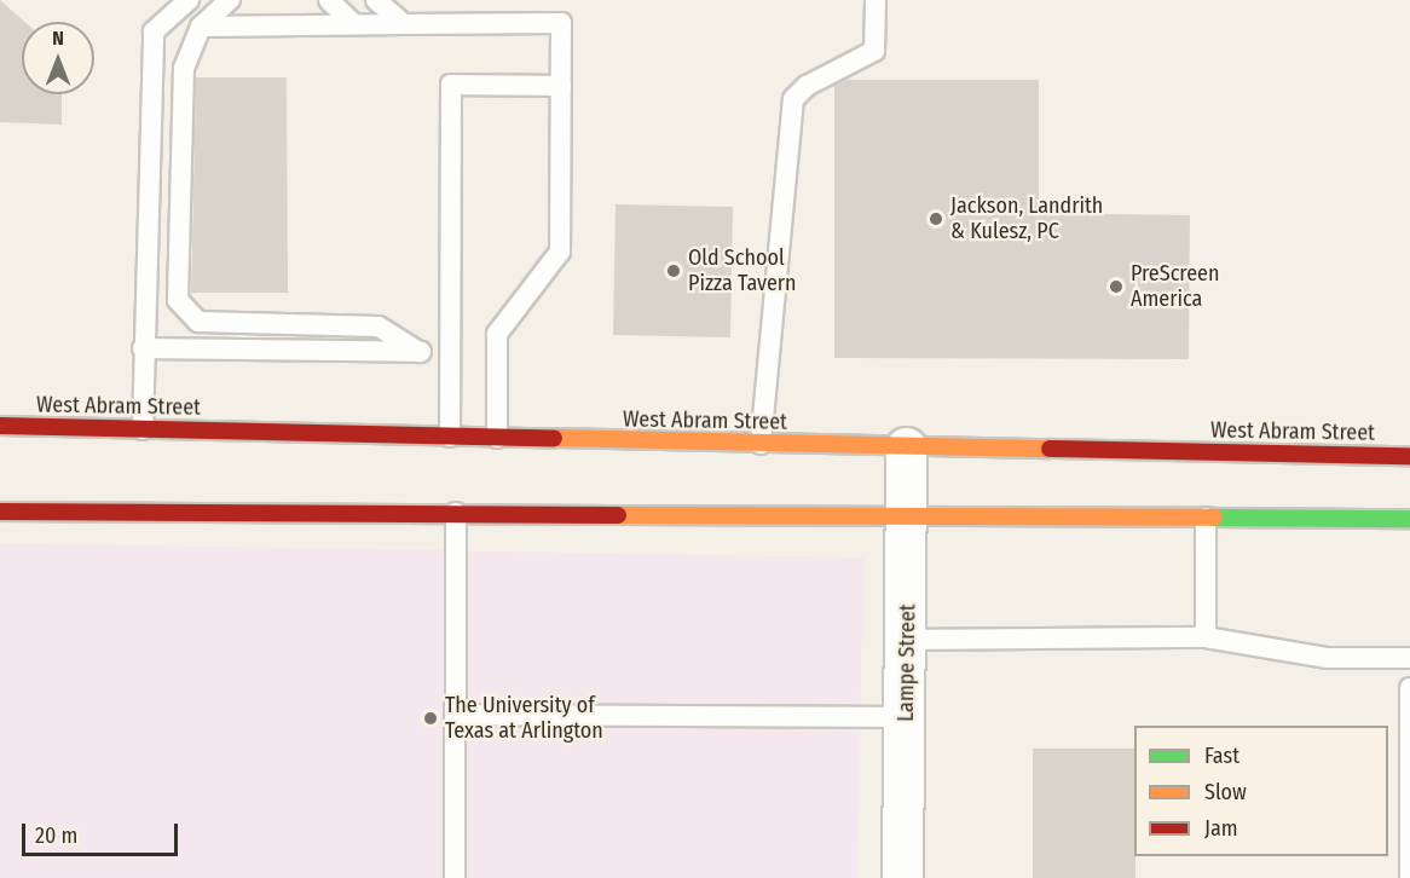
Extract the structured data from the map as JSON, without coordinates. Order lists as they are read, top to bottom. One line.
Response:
{"streets":{"main road":["West Abram Street"],"street":["Lampe Street"]},"crossings":[["West Abram Street","Lampe Street"]],"places":["Jackson, Landrith & Kulesz, PC","Old School Pizza Tavern","PreScreen America","The University of Texas at Arlington"],"legend":["Fast","Slow","Jam"],"scale_bar":"20 m","north":"top"}
